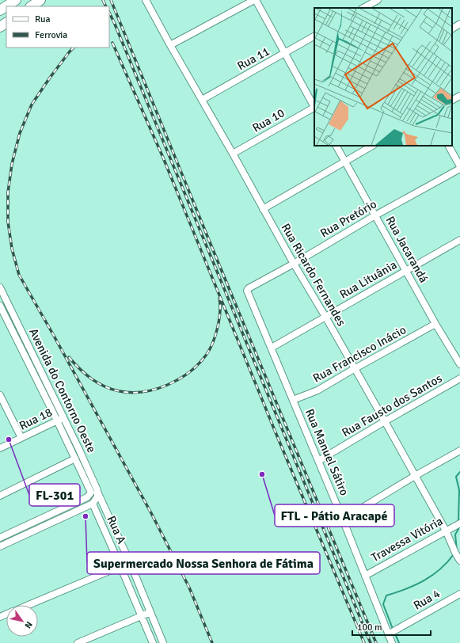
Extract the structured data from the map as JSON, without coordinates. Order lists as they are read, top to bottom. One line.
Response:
{"streets":{"street":["Rua 11","Rua 10","Rua Pretório","Rua Jacarandá","Rua Ricardo Fernandes","Rua Lituânia","Rua Francisco Inácio","Avenida do Contorno Oeste","Rua Fausto dos Santos","Rua 18","Rua Manuel Sátiro","Rua A","Travessa Vitória","Rua 4"]},"crossings":[["Rua 11","Rua Ricardo Fernandes"],["Rua 10","Rua Ricardo Fernandes"],["Rua Pretório","Rua Jacarandá"],["Rua Pretório","Rua Ricardo Fernandes"],["Rua Pretório","Rua Manuel Sátiro"],["Rua Jacarandá","Rua Lituânia"],["Rua Jacarandá","Rua Francisco Inácio"],["Rua Ricardo Fernandes","Rua Lituânia"],["Rua Ricardo Fernandes","Rua Francisco Inácio"],["Rua Ricardo Fernandes","Rua Fausto dos Santos"],["Rua Ricardo Fernandes","Travessa Vitória"],["Rua Lituânia","Rua Manuel Sátiro"],["Rua Francisco Inácio","Rua Manuel Sátiro"],["Avenida do Contorno Oeste","Rua 18"],["Rua Fausto dos Santos","Rua Manuel Sátiro"],["Rua Manuel Sátiro","Travessa Vitória"],["Rua Manuel Sátiro","Rua 4"]],"places":["FL-301","FTL - Pátio Aracapé","Supermercado Nossa Senhora de Fátima"],"legend":["Rua","Ferrovia"],"scale_bar":"100 m","north":"bottom right"}
